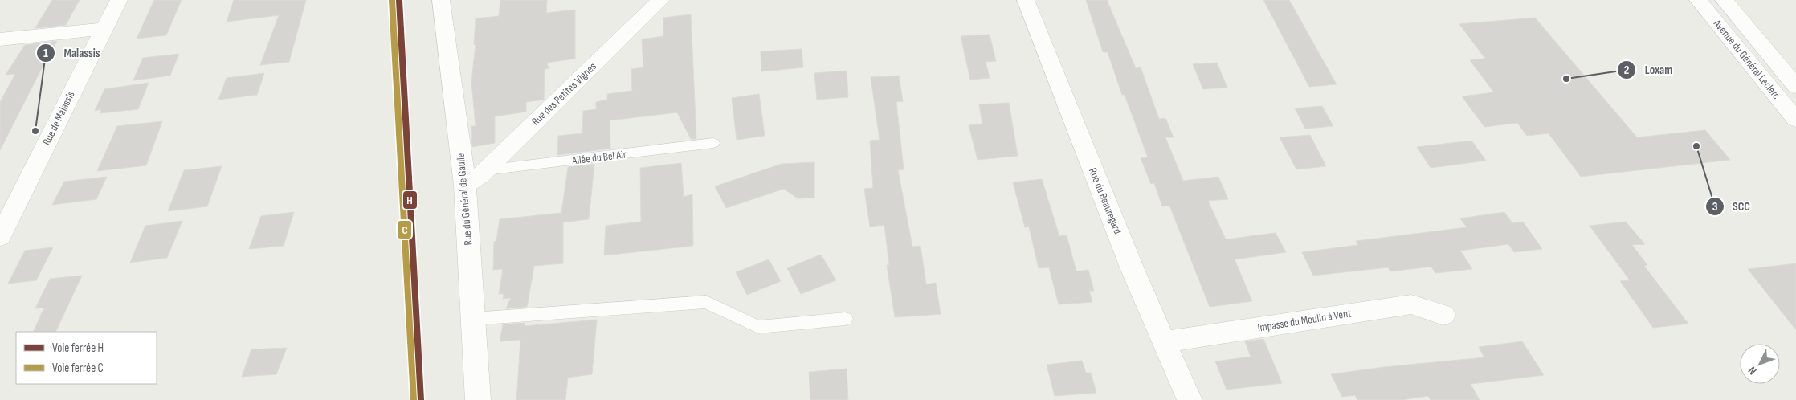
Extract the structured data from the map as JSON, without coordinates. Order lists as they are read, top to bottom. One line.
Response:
{"streets":{"street":["Avenue du Général Leclerc","Rue des Petites Vignes","Rue de Malassis","Rue du Général de Gaulle","Rue du Beauregard","Impasse du Moulin à Vent"],"lane":["Allée du Bel Air"]},"crossings":[["Rue des Petites Vignes","Allée du Bel Air"],["Rue des Petites Vignes","Rue du Général de Gaulle"],["Rue du Beauregard","Impasse du Moulin à Vent"]],"places":["Loxam","Malassis","SCC"],"lines":["rail line H","rail line C"],"legend":["Voie ferrée H","Voie ferrée C"],"north":"bottom left"}
